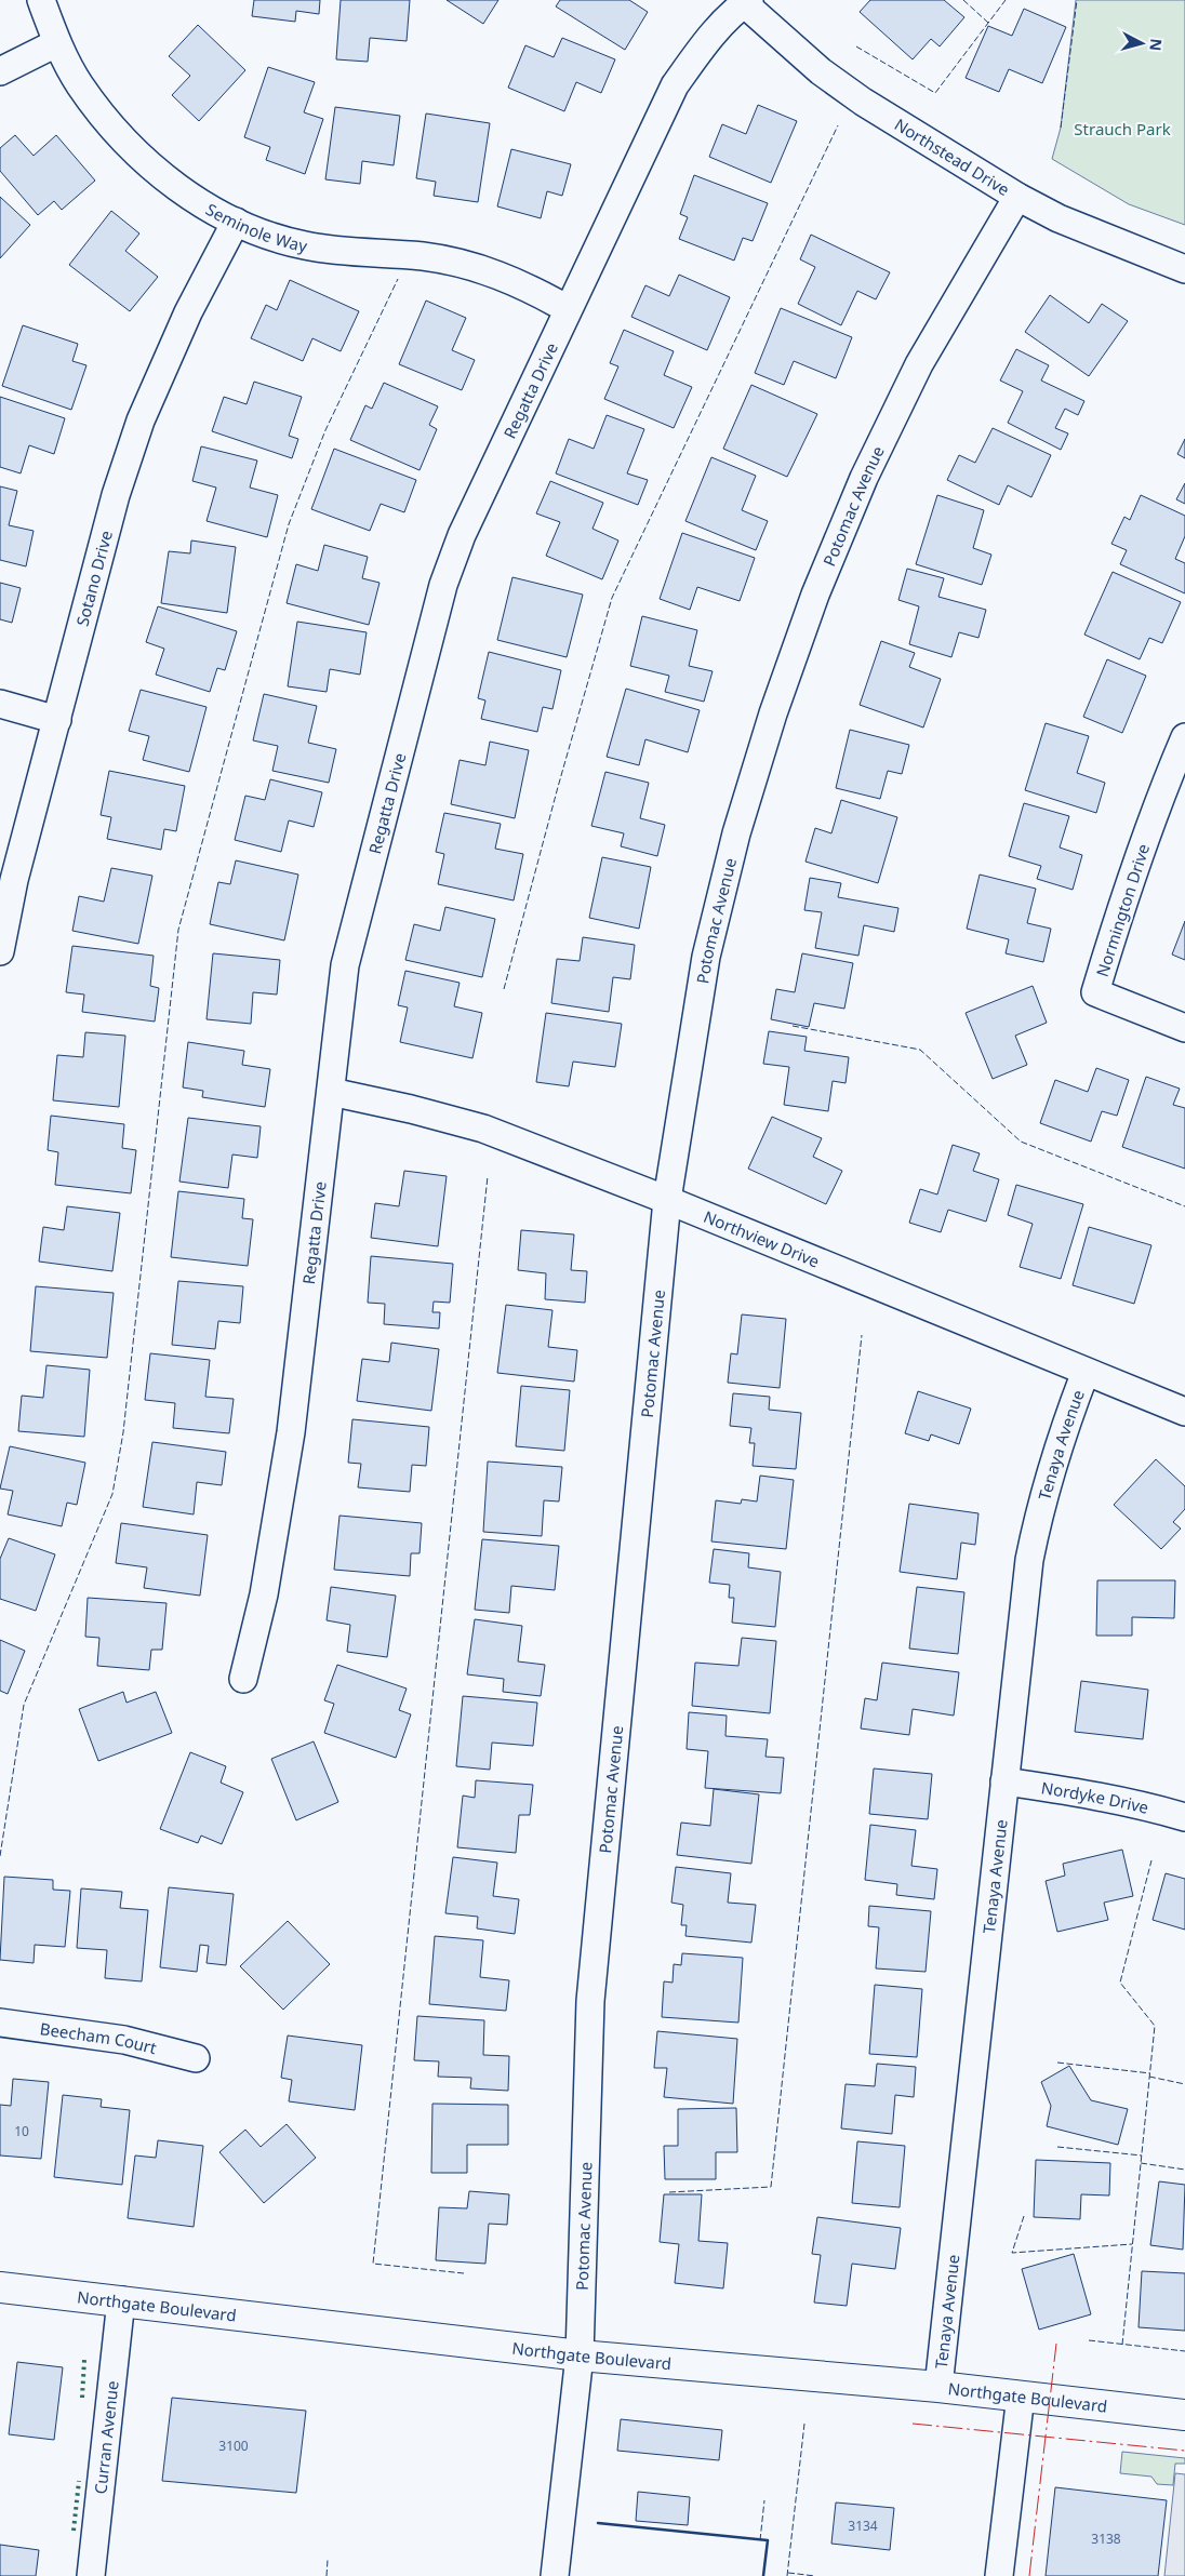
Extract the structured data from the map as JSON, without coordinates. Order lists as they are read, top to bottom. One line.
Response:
{"streets":{"main road":["Northgate Boulevard"],"street":["Northstead Drive","Seminole Way","Regatta Drive","Potomac Avenue","Sotano Drive","Normington Drive","Northview Drive","Tenaya Avenue","Nordyke Drive","Beecham Court","Curran Avenue"]},"crossings":[["Northstead Drive","Regatta Drive"],["Northstead Drive","Potomac Avenue"],["Seminole Way","Regatta Drive"],["Seminole Way","Sotano Drive"],["Regatta Drive","Northview Drive"],["Potomac Avenue","Northview Drive"],["Potomac Avenue","Northgate Boulevard"],["Northview Drive","Tenaya Avenue"],["Tenaya Avenue","Nordyke Drive"],["Tenaya Avenue","Northgate Boulevard"],["Northgate Boulevard","Curran Avenue"]],"parks":["Strauch Park"],"house_numbers":["10","3100","3134","3138"],"north":"right"}
